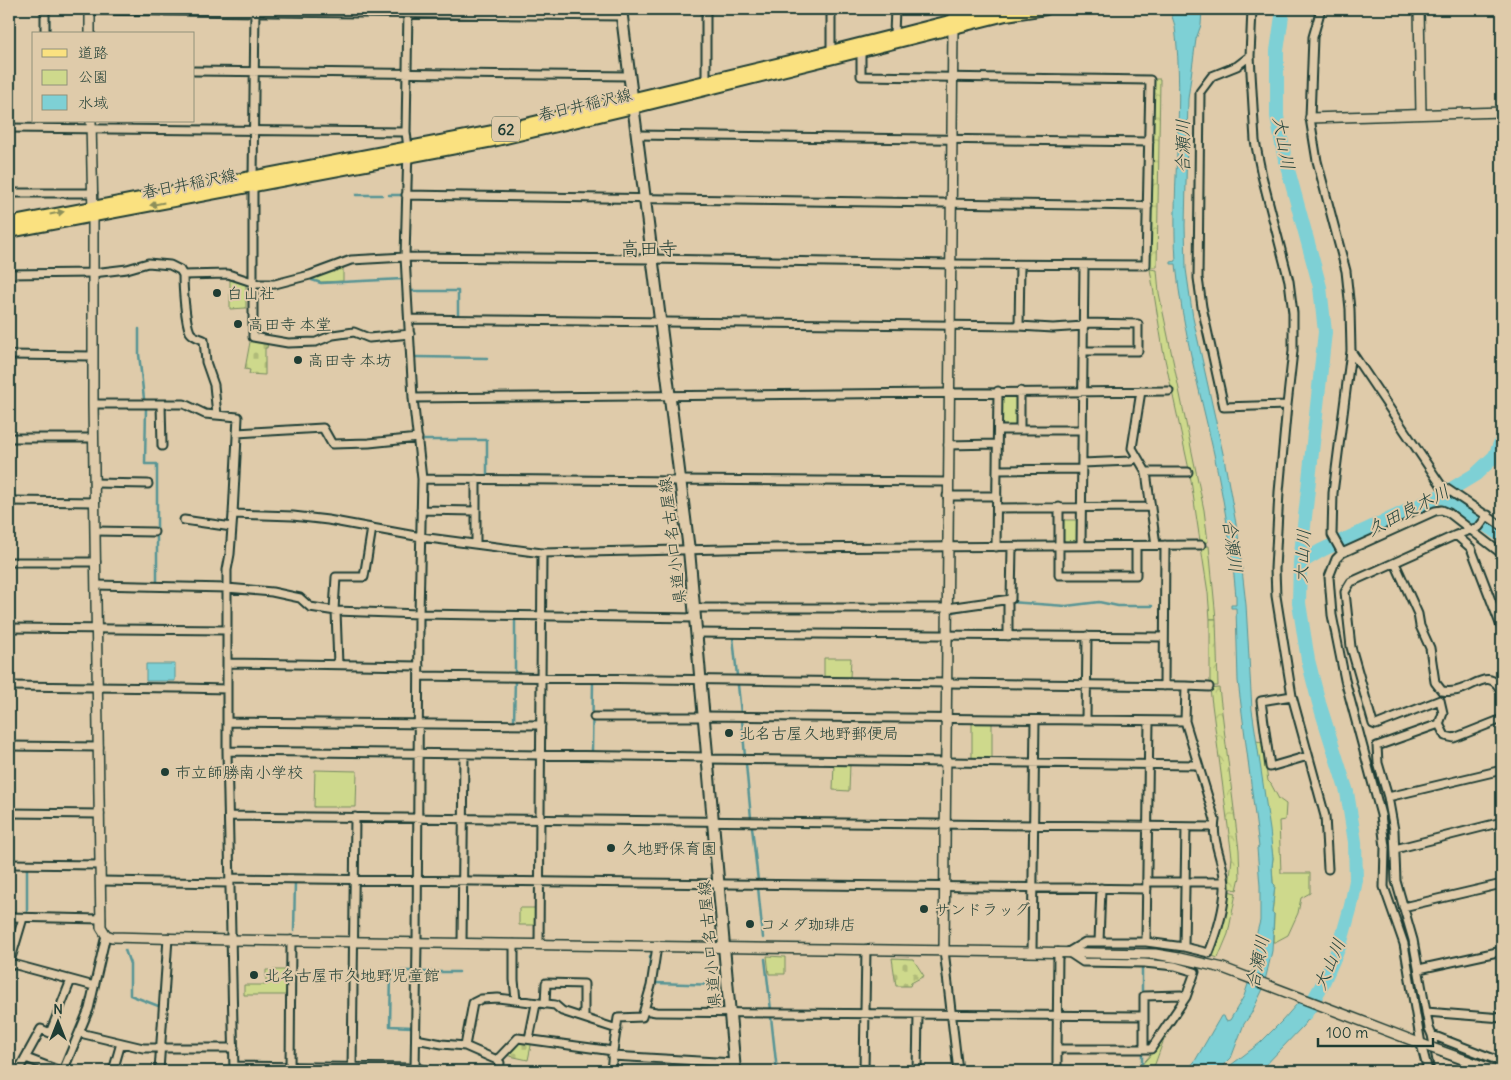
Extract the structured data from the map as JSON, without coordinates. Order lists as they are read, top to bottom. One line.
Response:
{"streets":{"main road":["春日井稲沢線","62","県道小口名古屋線"]},"crossings":[["春日井稲沢線","県道小口名古屋線"]],"districts":["高田寺"],"water":["大山川","合瀬川","久田良木川"],"places":["白山社","高田寺 本堂","高田寺 本坊","北名古屋久地野郵便局","市立師勝南小学校","久地野保育園","サンドラッグ","コメダ珈琲店","北名古屋市久地野児童館"],"legend":["道路","公園","水域"],"scale_bar":"100 m","north":"top"}
